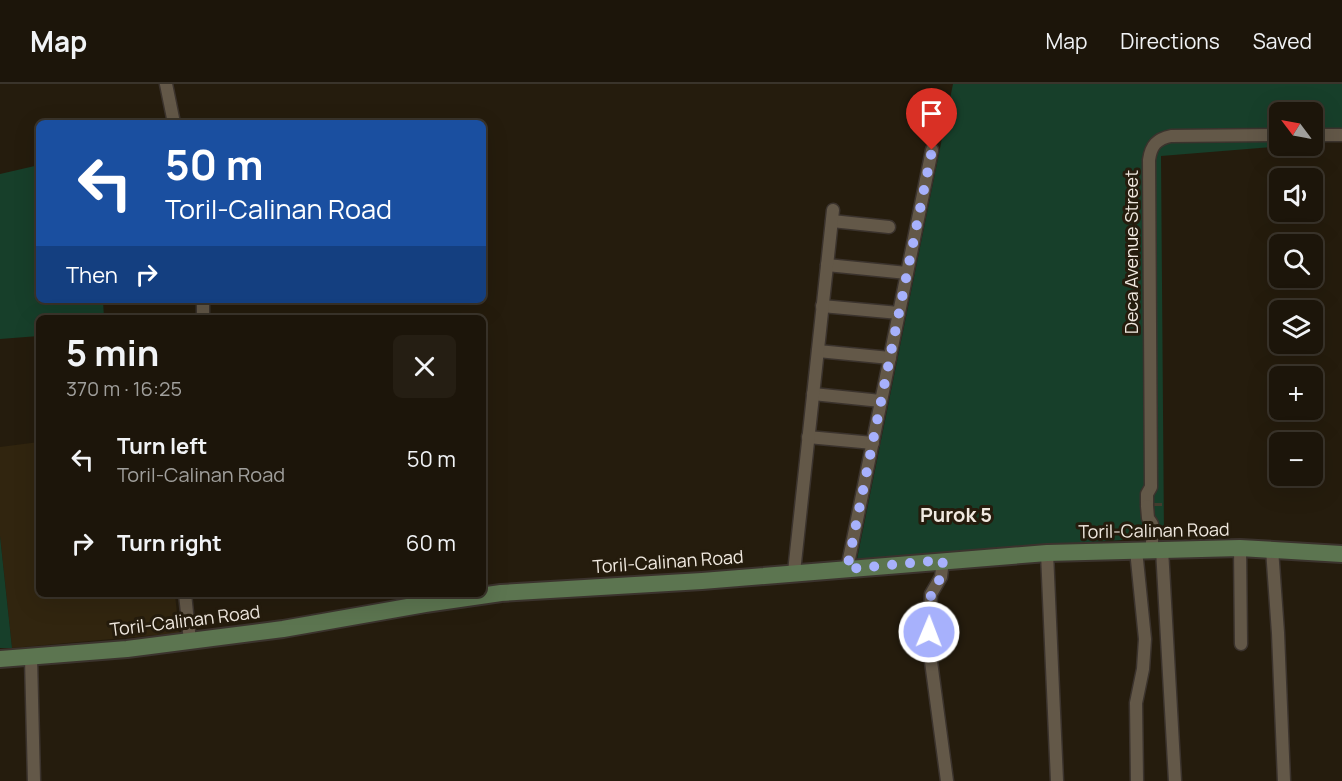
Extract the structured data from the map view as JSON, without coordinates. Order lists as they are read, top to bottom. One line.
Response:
{"streets":{"main road":["Toril-Calinan Road"],"street":["Deca Avenue Street"]},"crossings":[["Deca Avenue Street","Toril-Calinan Road"]],"districts":["Purok 5"],"north":"top left","page":{"header":"Map","nav":["Map","Directions","Saved"],"map_buttons":["+","−"],"turn":["50 m","Toril-Calinan Road"],"then":"Then","heading":["5 min","370 m · 16:25"],"list":[{"name":"Turn left","note":"Toril-Calinan Road","value":"50 m"},{"name":"Turn right","value":"60 m"}]}}
